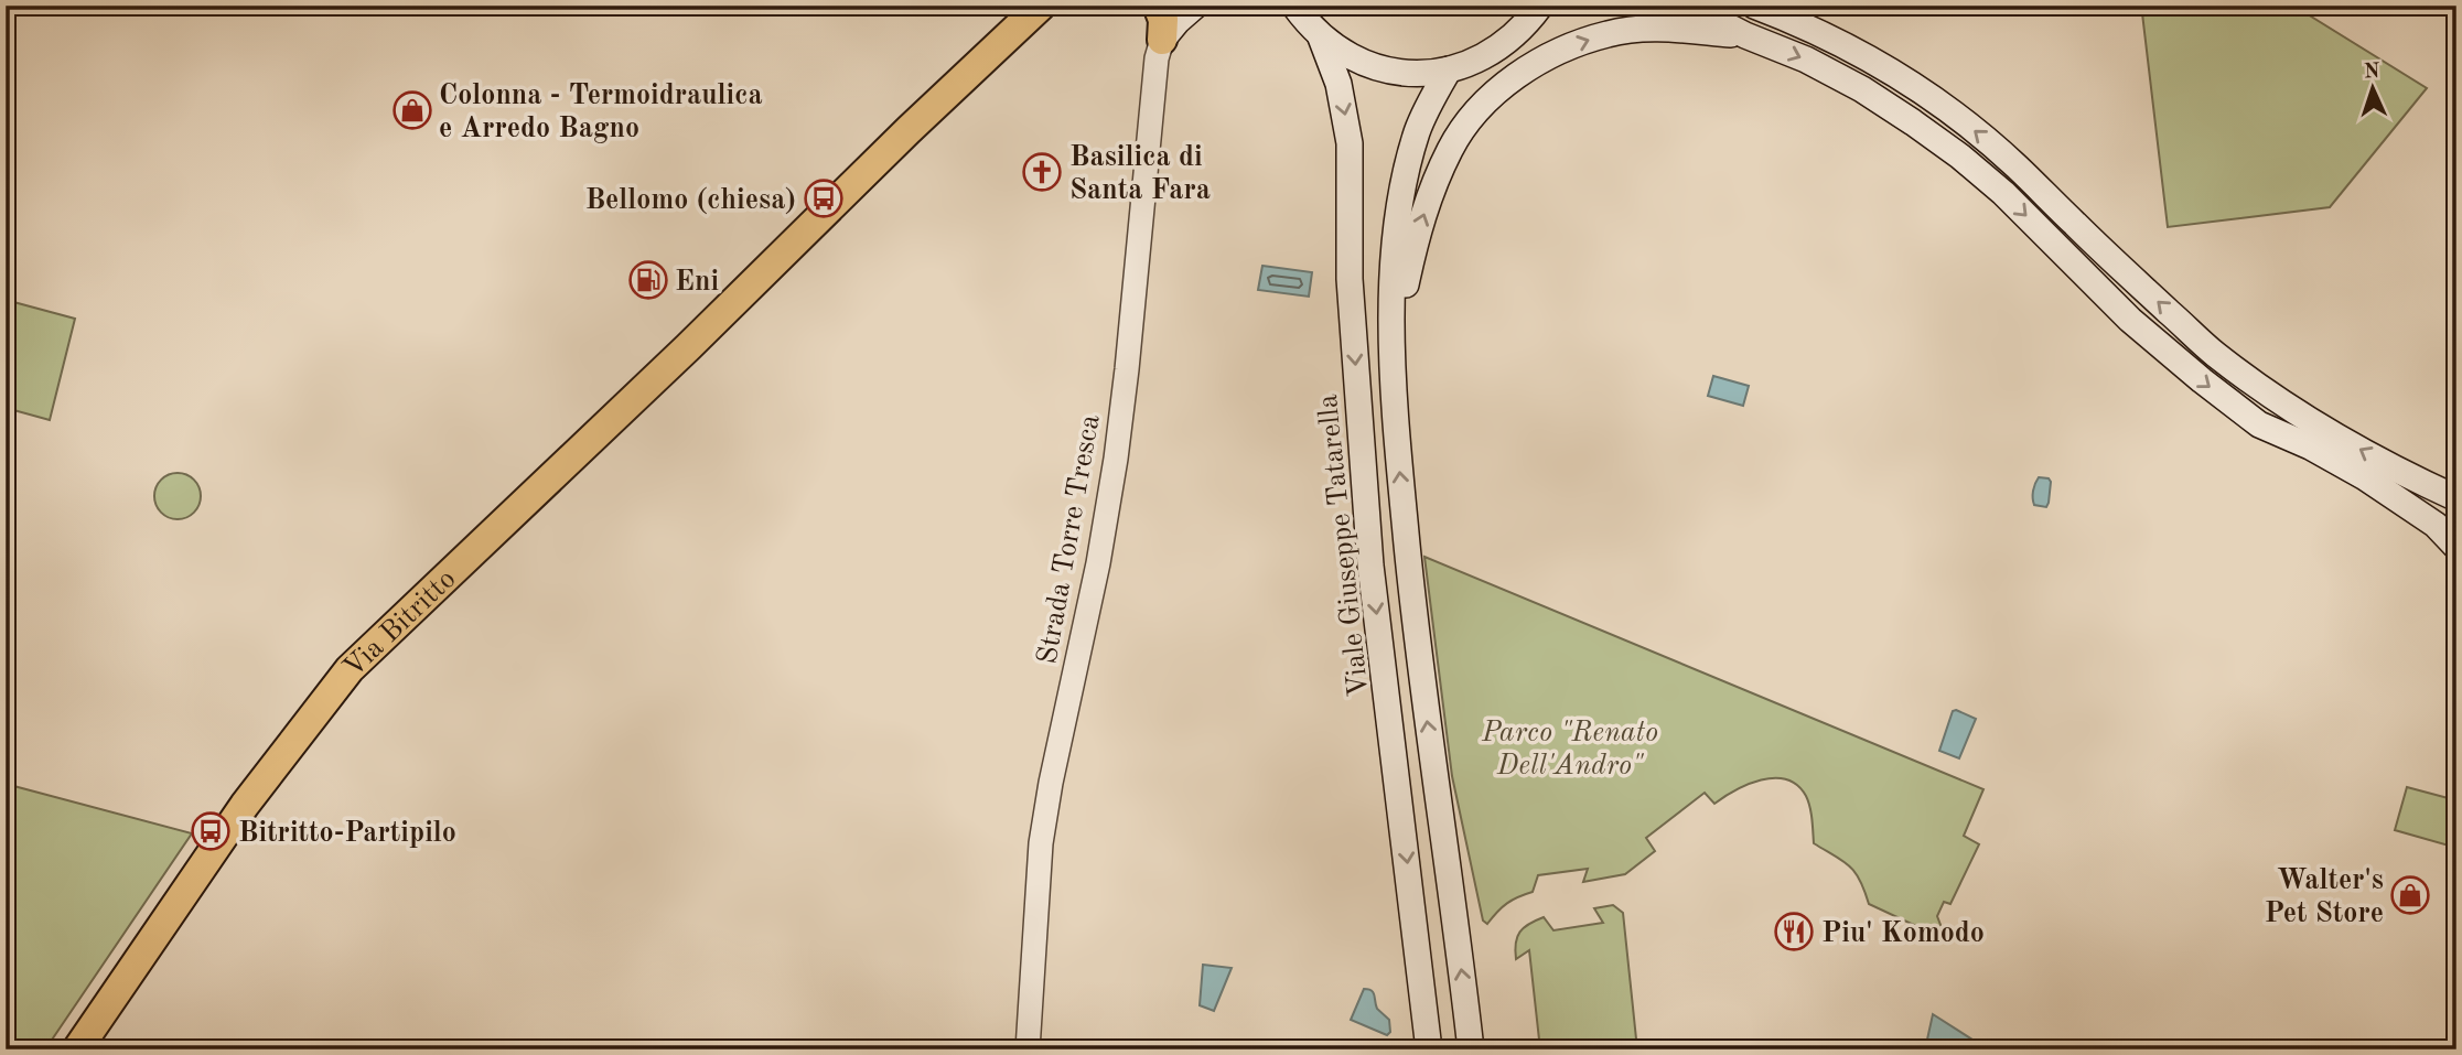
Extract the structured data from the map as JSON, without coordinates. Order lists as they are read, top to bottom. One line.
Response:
{"streets":{"main road":["Viale Giuseppe Tatarella","Via Bitritto"],"street":["Strada Torre Tresca"]},"parks":["Parco \"Renato Dell'Andro\""],"places":{"shop":["Colonna - Termoidraulica e Arredo Bagno","Walter's Pet Store"],"church":["Basilica di Santa Fara"],"bus stop":["Bellomo (chiesa)","Bitritto-Partipilo"],"fuel station":["Eni"],"restaurant":["Piu' Komodo"]},"north":"top"}
